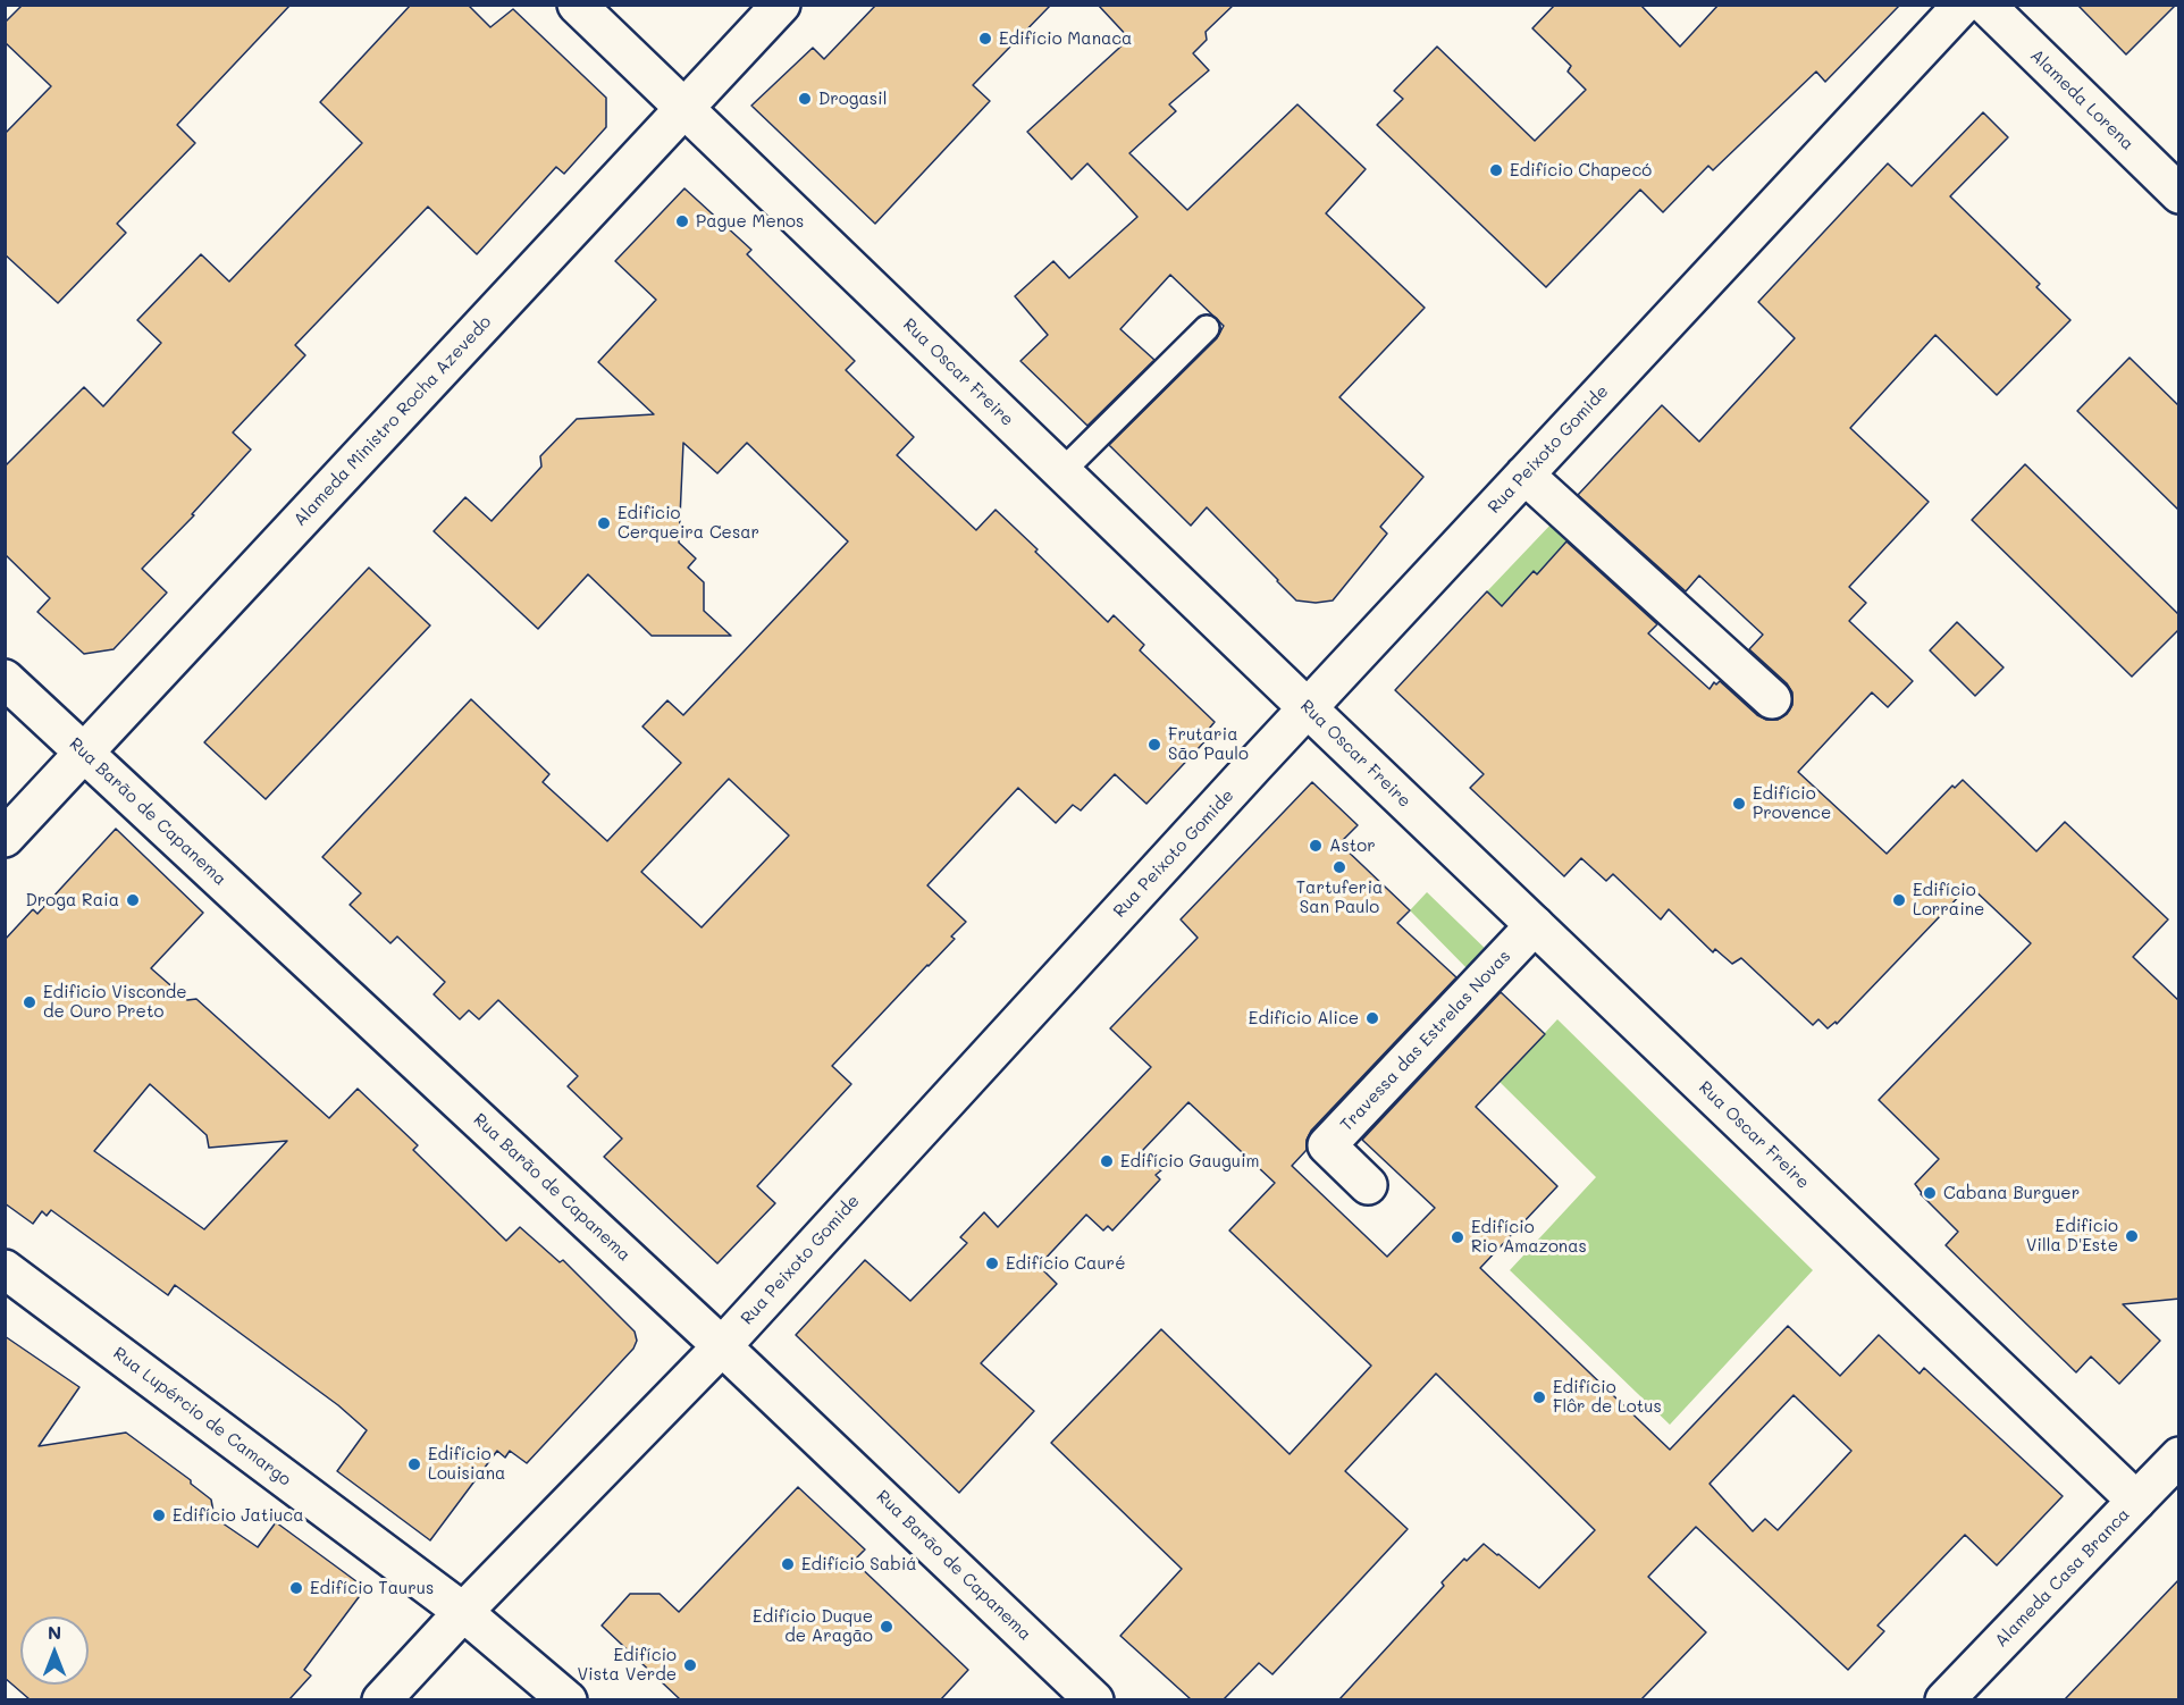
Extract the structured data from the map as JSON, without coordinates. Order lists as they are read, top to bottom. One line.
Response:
{"streets":{"street":["Alameda Lorena","Rua Oscar Freire","Alameda Ministro Rocha Azevedo","Rua Peixoto Gomide","Rua Barão de Capanema","Travessa das Estrelas Novas","Rua Lupércio de Camargo","Alameda Casa Branca"]},"crossings":[["Rua Oscar Freire","Alameda Ministro Rocha Azevedo"],["Rua Oscar Freire","Rua Peixoto Gomide"],["Rua Oscar Freire","Travessa das Estrelas Novas"],["Rua Oscar Freire","Alameda Casa Branca"],["Alameda Ministro Rocha Azevedo","Rua Barão de Capanema"],["Rua Peixoto Gomide","Rua Barão de Capanema"],["Rua Peixoto Gomide","Rua Lupércio de Camargo"]],"places":["Edifício Manaca","Drogasil","Edifício Chapecó","Pague Menos","Edificio Cerqueira Cesar","Frutaria São Paulo","Edifício Provence","Astor","Tartuferia San Paulo","Droga Raia","Edifício Lorraine","Edificio Visconde de Ouro Preto","Edifício Alice","Edifício Gauguim","Cabana Burguer","Edificio Villa D'Este","Edifício Rio Amazonas","Edifício Cauré","Edifício Flôr de Lotus","Edifício Louisiana","Edifício Jatiuca","Edifício Sabiá","Edifício Taurus","Edifício Duque de Aragão","Edifício Vista Verde"],"north":"top"}
